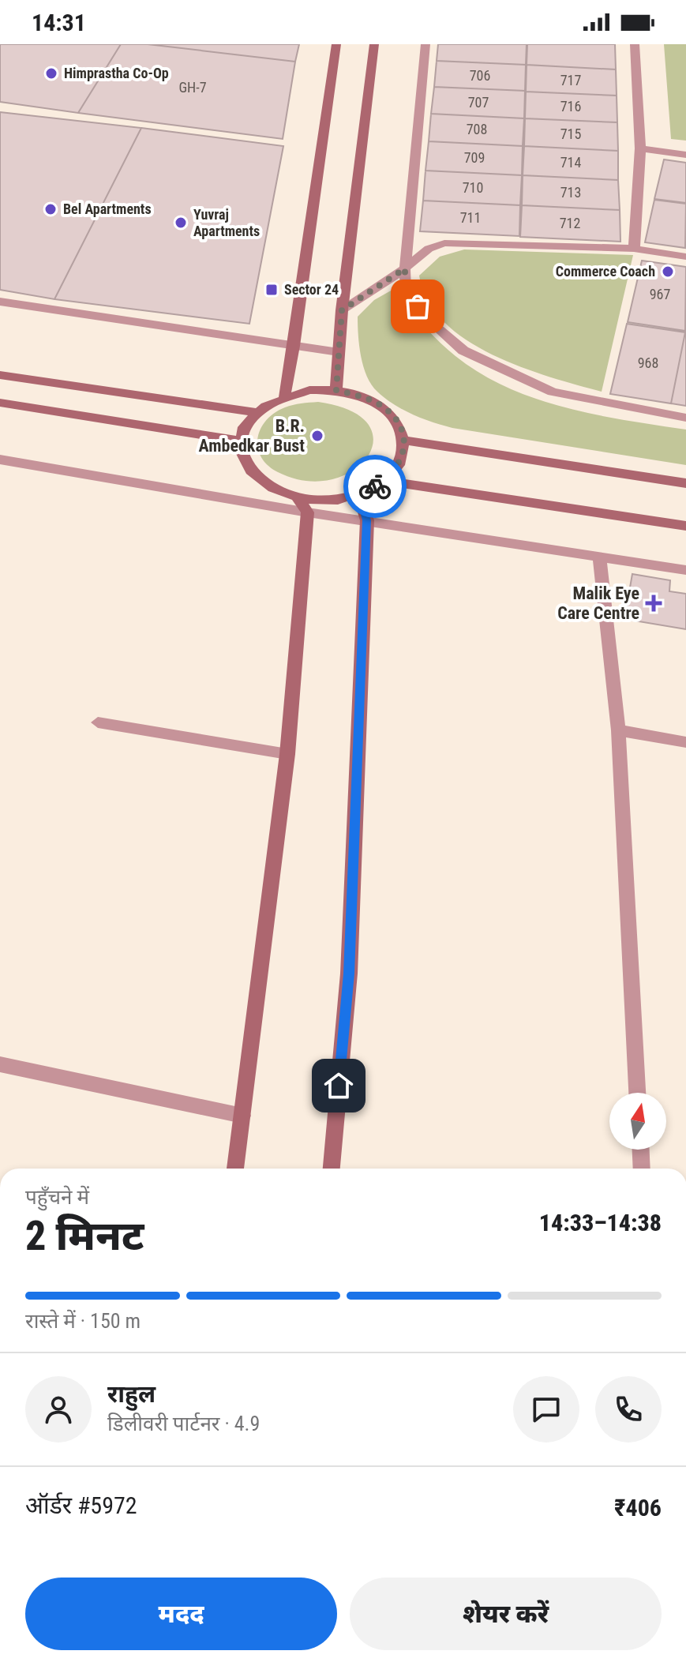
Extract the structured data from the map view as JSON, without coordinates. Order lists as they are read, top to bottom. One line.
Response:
{"places":{"other":["Himprastha Co-Op","Bel Apartments","Yuvraj Apartments","Commerce Coach","B.R. Ambedkar Bust"],"transit":["Sector 24"],"health":["Malik Eye Care Centre"]},"house_numbers":["706","717","GH-7","707","716","708","715","709","714","710","713","711","712","967","968"],"north":"top","page":{"status":"14:31","heading":["2 मिनट","पहुँचने में","14:33–14:38"],"panel":["राहुल","डिलीवरी पार्टनर · 4.9","ऑर्डर #5972","₹406"],"bar":"रास्ते में · 150 m","buttons":["मदद","शेयर करें"]}}
